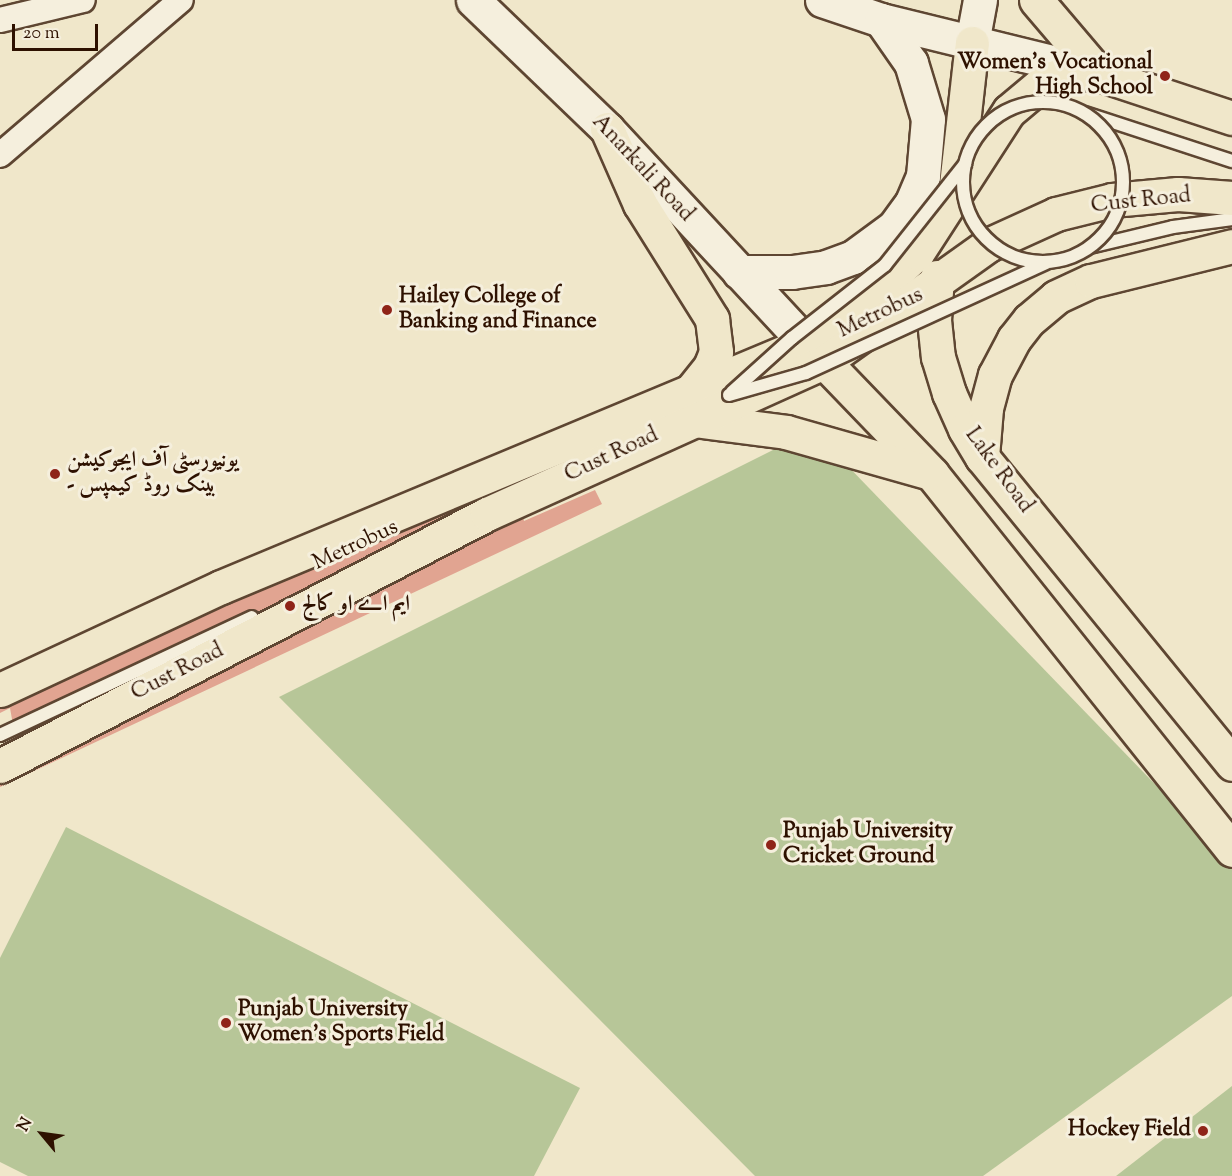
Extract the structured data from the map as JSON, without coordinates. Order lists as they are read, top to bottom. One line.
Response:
{"streets":{"main road":["Cust Road","Lake Road"],"street":["Anarkali Road"],"lane":["Metrobus"]},"crossings":[["Anarkali Road","Cust Road"],["Cust Road","Lake Road"]],"places":["Women's Vocational High School","Hailey College of Banking and Finance","یونیورسٹی آف ایجوکیشن - بینک روڈ کیمپس","ایم اے او کالج","Punjab University Cricket Ground","Punjab University Women's Sports Field","Hockey Field"],"scale_bar":"20 m","north":"top left"}
